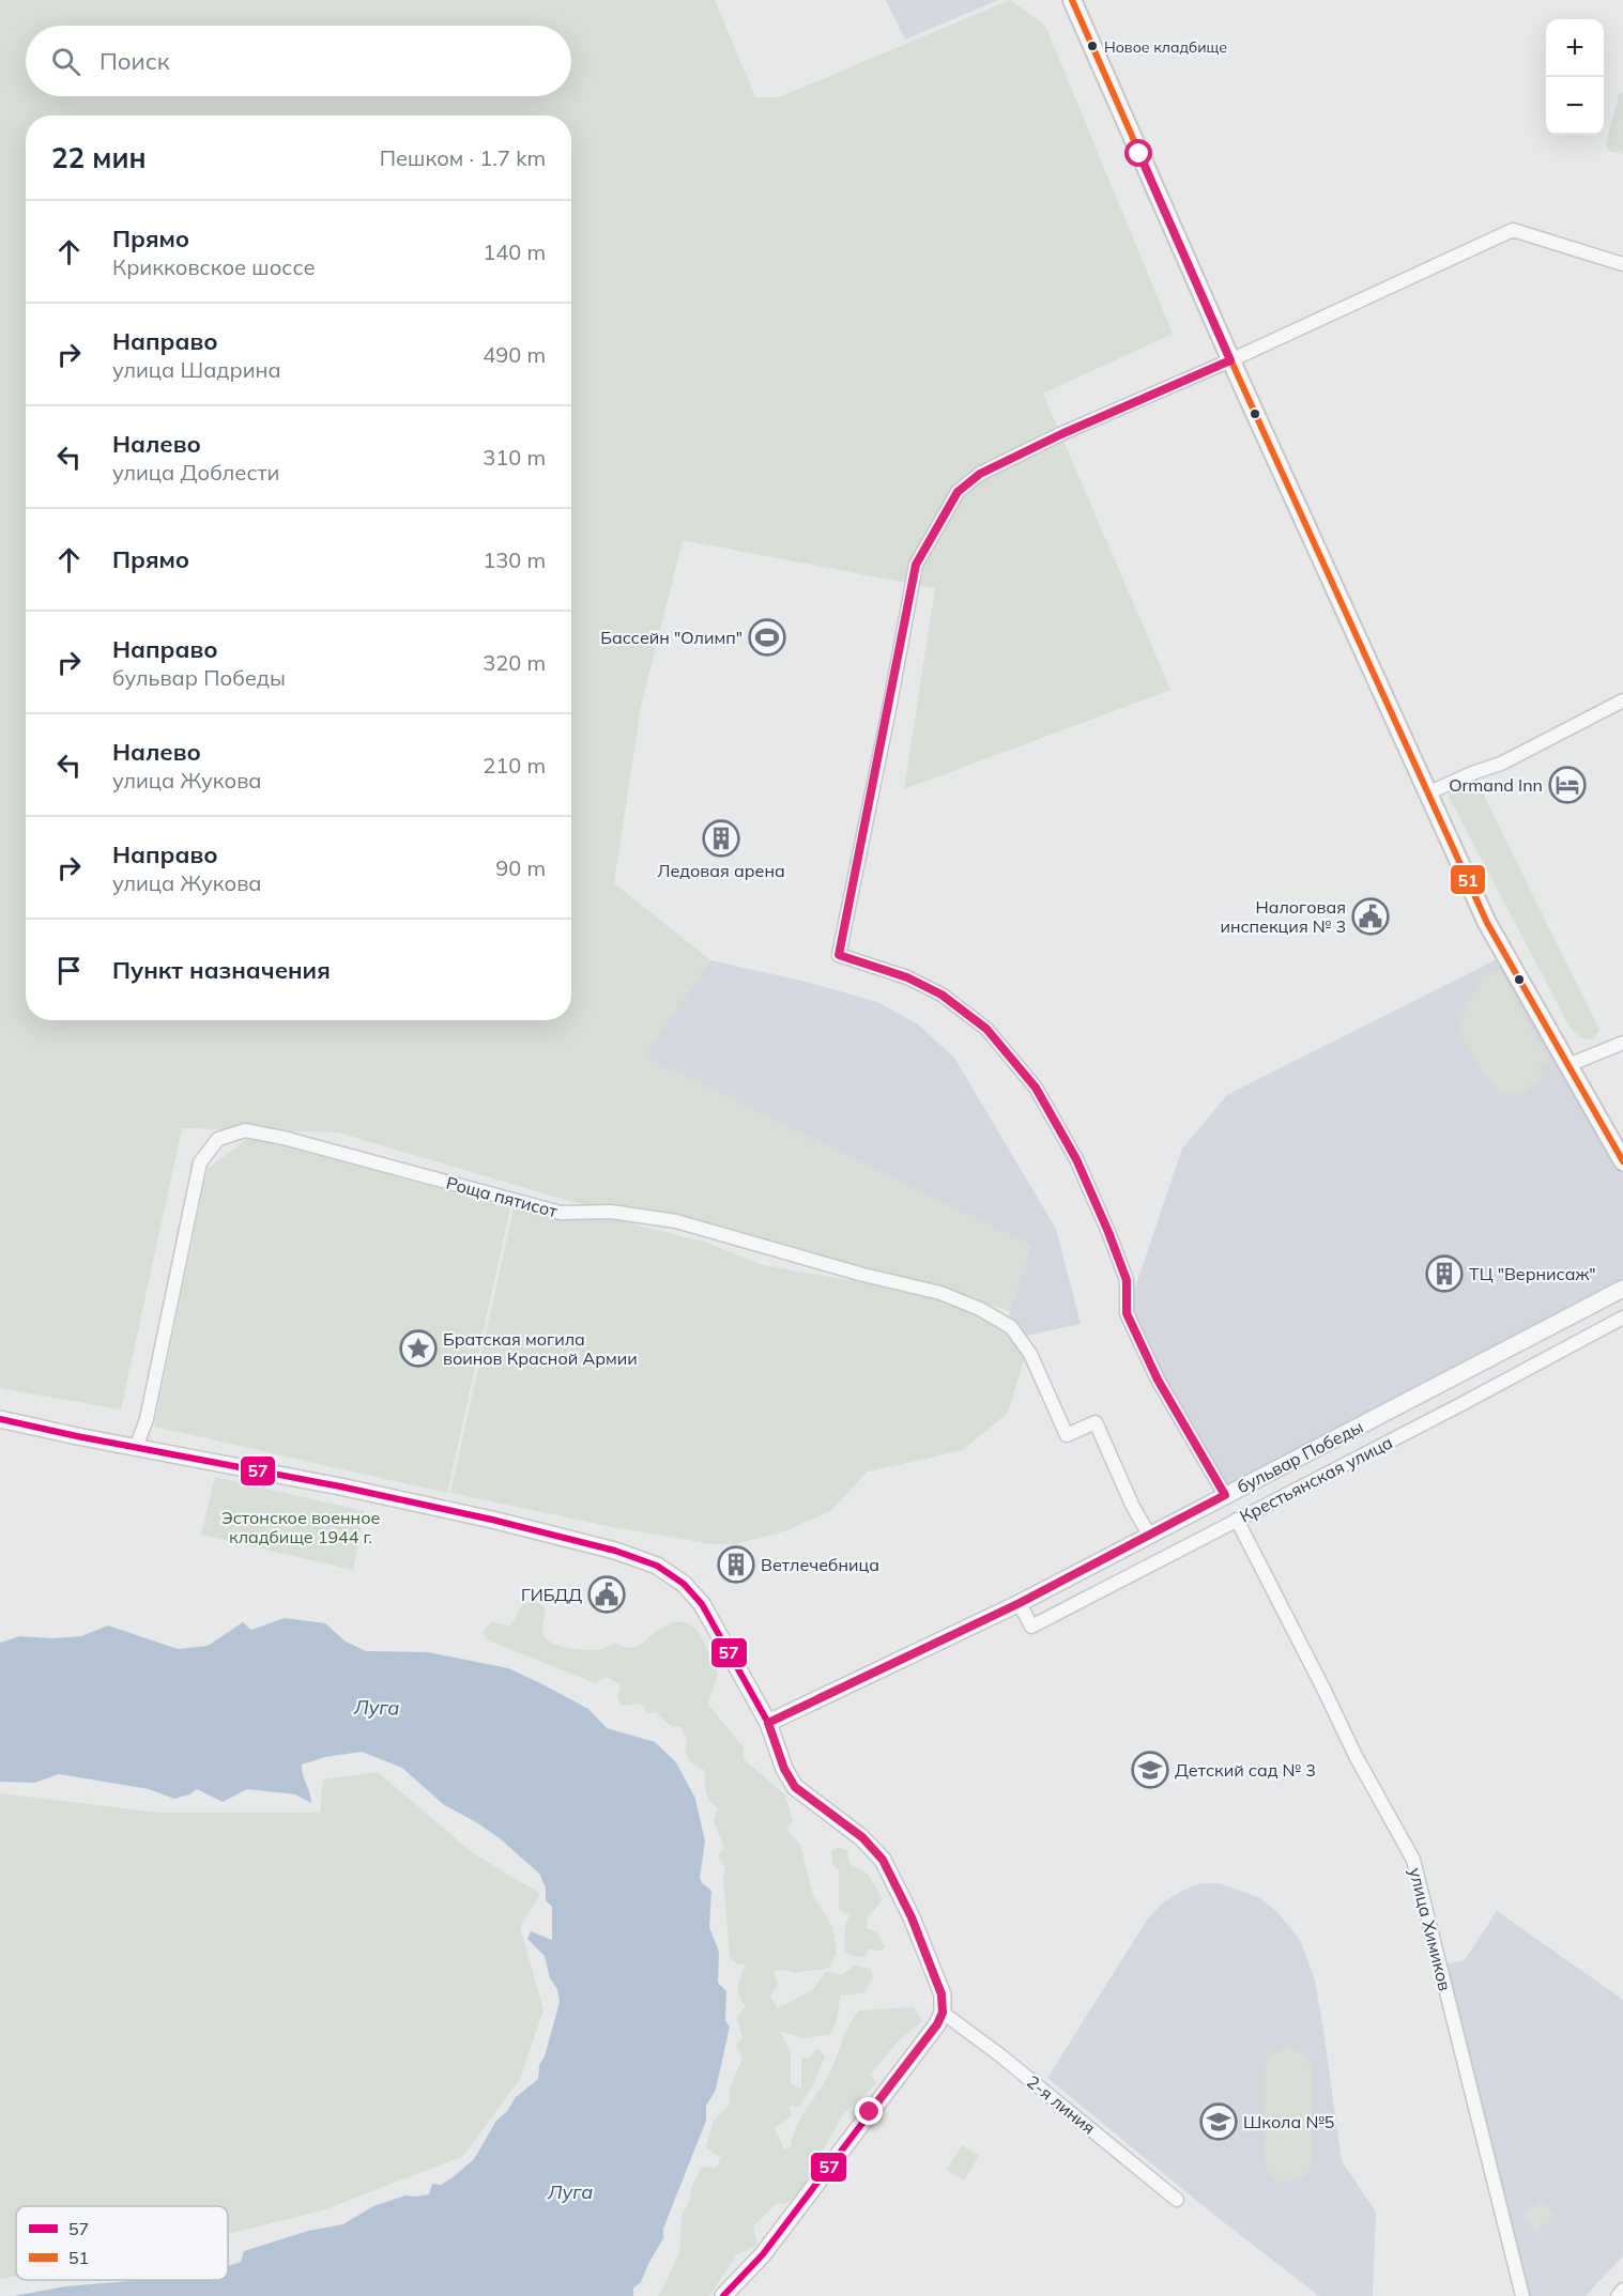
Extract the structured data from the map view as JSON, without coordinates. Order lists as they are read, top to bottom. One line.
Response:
{"streets":{"street":["Роща пятисот","бульвар Победы","Крестьянская улица","улица Химиков","2-я линия"]},"crossings":[["Роща пятисот","бульвар Победы"],["бульвар Победы","Крестьянская улица"],["Крестьянская улица","улица Химиков"]],"water":["Луга"],"parks":["Эстонское военное кладбище 1944 г."],"places":{"other":["Новое кладбище"],"sports":["Бассейн \"Олимп\""],"hotel":["Ormand Inn"],"building":["Ледовая арена","ТЦ \"Вернисаж\"","Ветлечебница"],"public building":["Налоговая инспекция № 3","ГИБДД"],"place":["Братская могила воинов Красной Армии"],"school or university":["Детский сад № 3","Школа №5"]},"lines":["transit line 51","transit line 57"],"legend":["57","51"],"page":{"map_buttons":["+","−"],"search":"Поиск","heading":["22 мин","Пешком · 1.7 km"],"list":[["Прямо","Крикковское шоссе","140 m"],["Направо","улица Шадрина","490 m"],["Налево","улица Доблести","310 m"],["Прямо","130 m"],["Направо","бульвар Победы","320 m"],["Налево","улица Жукова","210 m"],["Направо","улица Жукова","90 m"],"Пункт назначения"]}}
